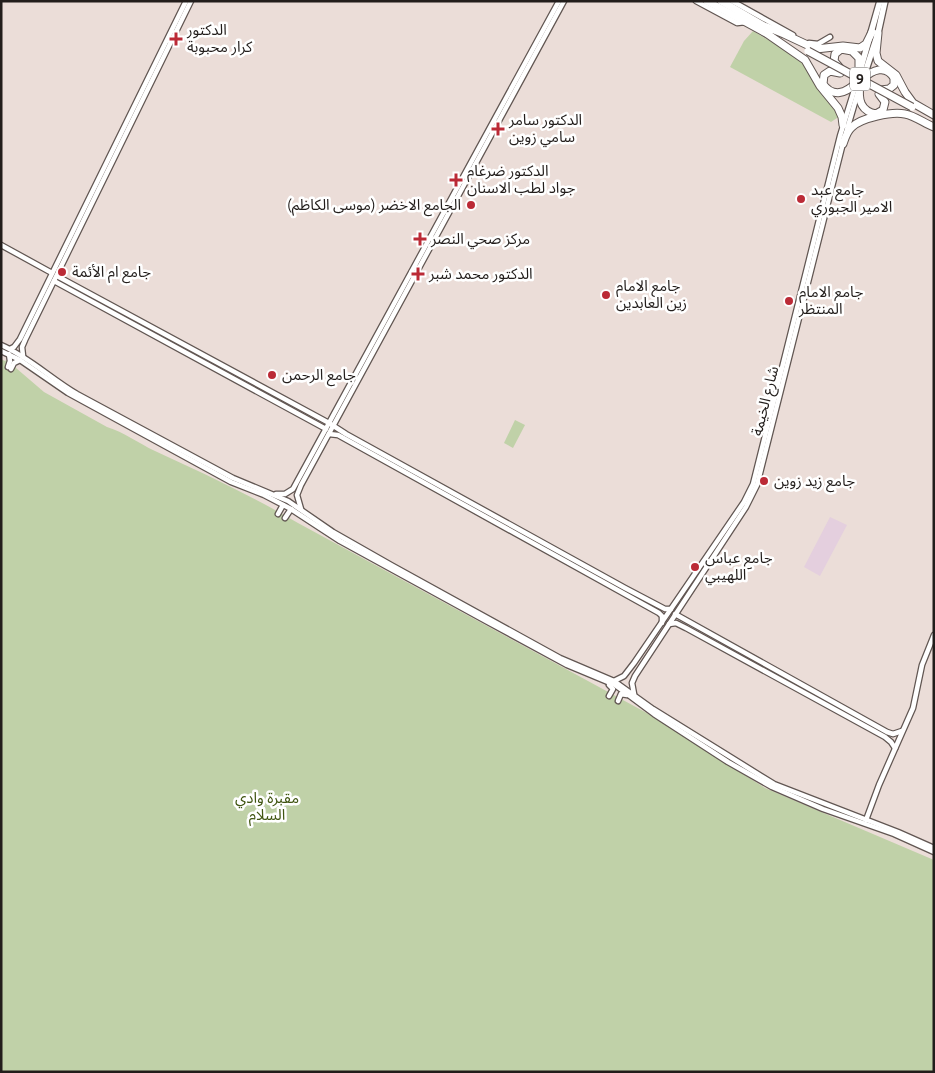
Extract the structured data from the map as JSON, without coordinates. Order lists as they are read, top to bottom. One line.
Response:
{"streets":{"highway":["9"],"street":["شارع الخيمة"]},"parks":["مقبرة وادي السلام"],"places":{"health":["الدكتور كرار محبوبة","الدكتور سامر سامي زوين","الدكتور ضرغام جواد لطب الاسنان","مركز صحي النصر","الدكتور محمد شبر"],"other":["جامع عبد الامير الجبوري","الجامع الاخضر (موسى الكاظم)","جامع ام الأئمة","جامع الامام زين العابدين","جامع الامام المنتظر","جامع الرحمن","جامع زيد زوين","جامع عباس اللهيبي"]}}
